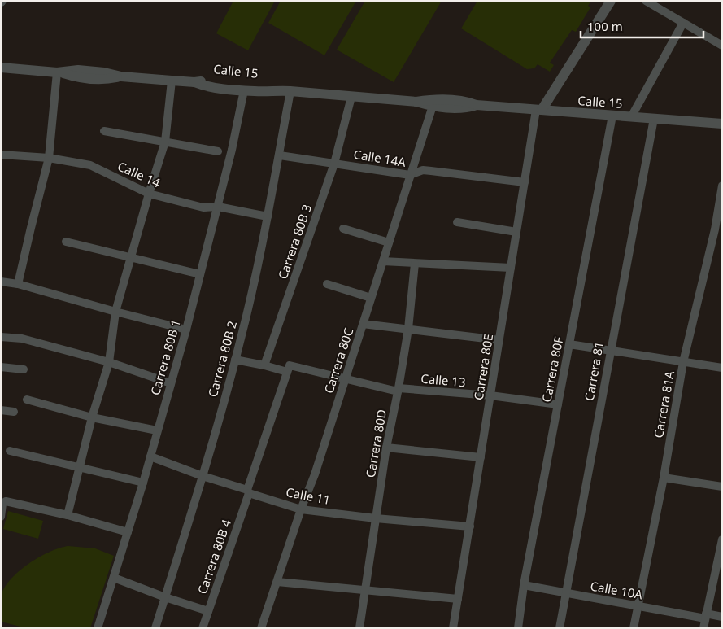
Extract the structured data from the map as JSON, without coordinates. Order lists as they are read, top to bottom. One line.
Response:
{"streets":{"street":["Calle 15","Calle 14A","Calle 14","Carrera 80B 3","Carrera 80B 1","Carrera 80B 2","Carrera 80C","Carrera 80E","Carrera 80F","Carrera 81","Calle 13","Carrera 81A","Carrera 80D","Calle 11","Carrera 80B 4","Calle 10A"]},"crossings":[["Calle 15","Carrera 80B 3"],["Calle 15","Carrera 80B 1"],["Calle 15","Carrera 80B 2"],["Calle 15","Carrera 80C"],["Calle 15","Carrera 80E"],["Calle 15","Carrera 80F"],["Calle 15","Carrera 81"],["Calle 14A","Carrera 80B 3"],["Calle 14A","Carrera 80B 2"],["Calle 14A","Carrera 80C"],["Calle 14A","Carrera 80E"],["Calle 14","Carrera 80B 1"],["Calle 14","Carrera 80B 2"],["Carrera 80B 3","Calle 13"],["Carrera 80B 1","Calle 11"],["Carrera 80B 2","Calle 11"],["Carrera 80C","Calle 13"],["Carrera 80C","Calle 11"],["Carrera 80E","Calle 13"],["Carrera 80E","Calle 11"],["Carrera 80F","Calle 13"],["Carrera 80F","Calle 10A"],["Carrera 81","Calle 10A"],["Calle 13","Carrera 80D"],["Calle 13","Carrera 80B 4"],["Carrera 81A","Calle 10A"],["Carrera 80D","Calle 11"],["Calle 11","Carrera 80B 4"]],"scale_bar":"100 m"}
